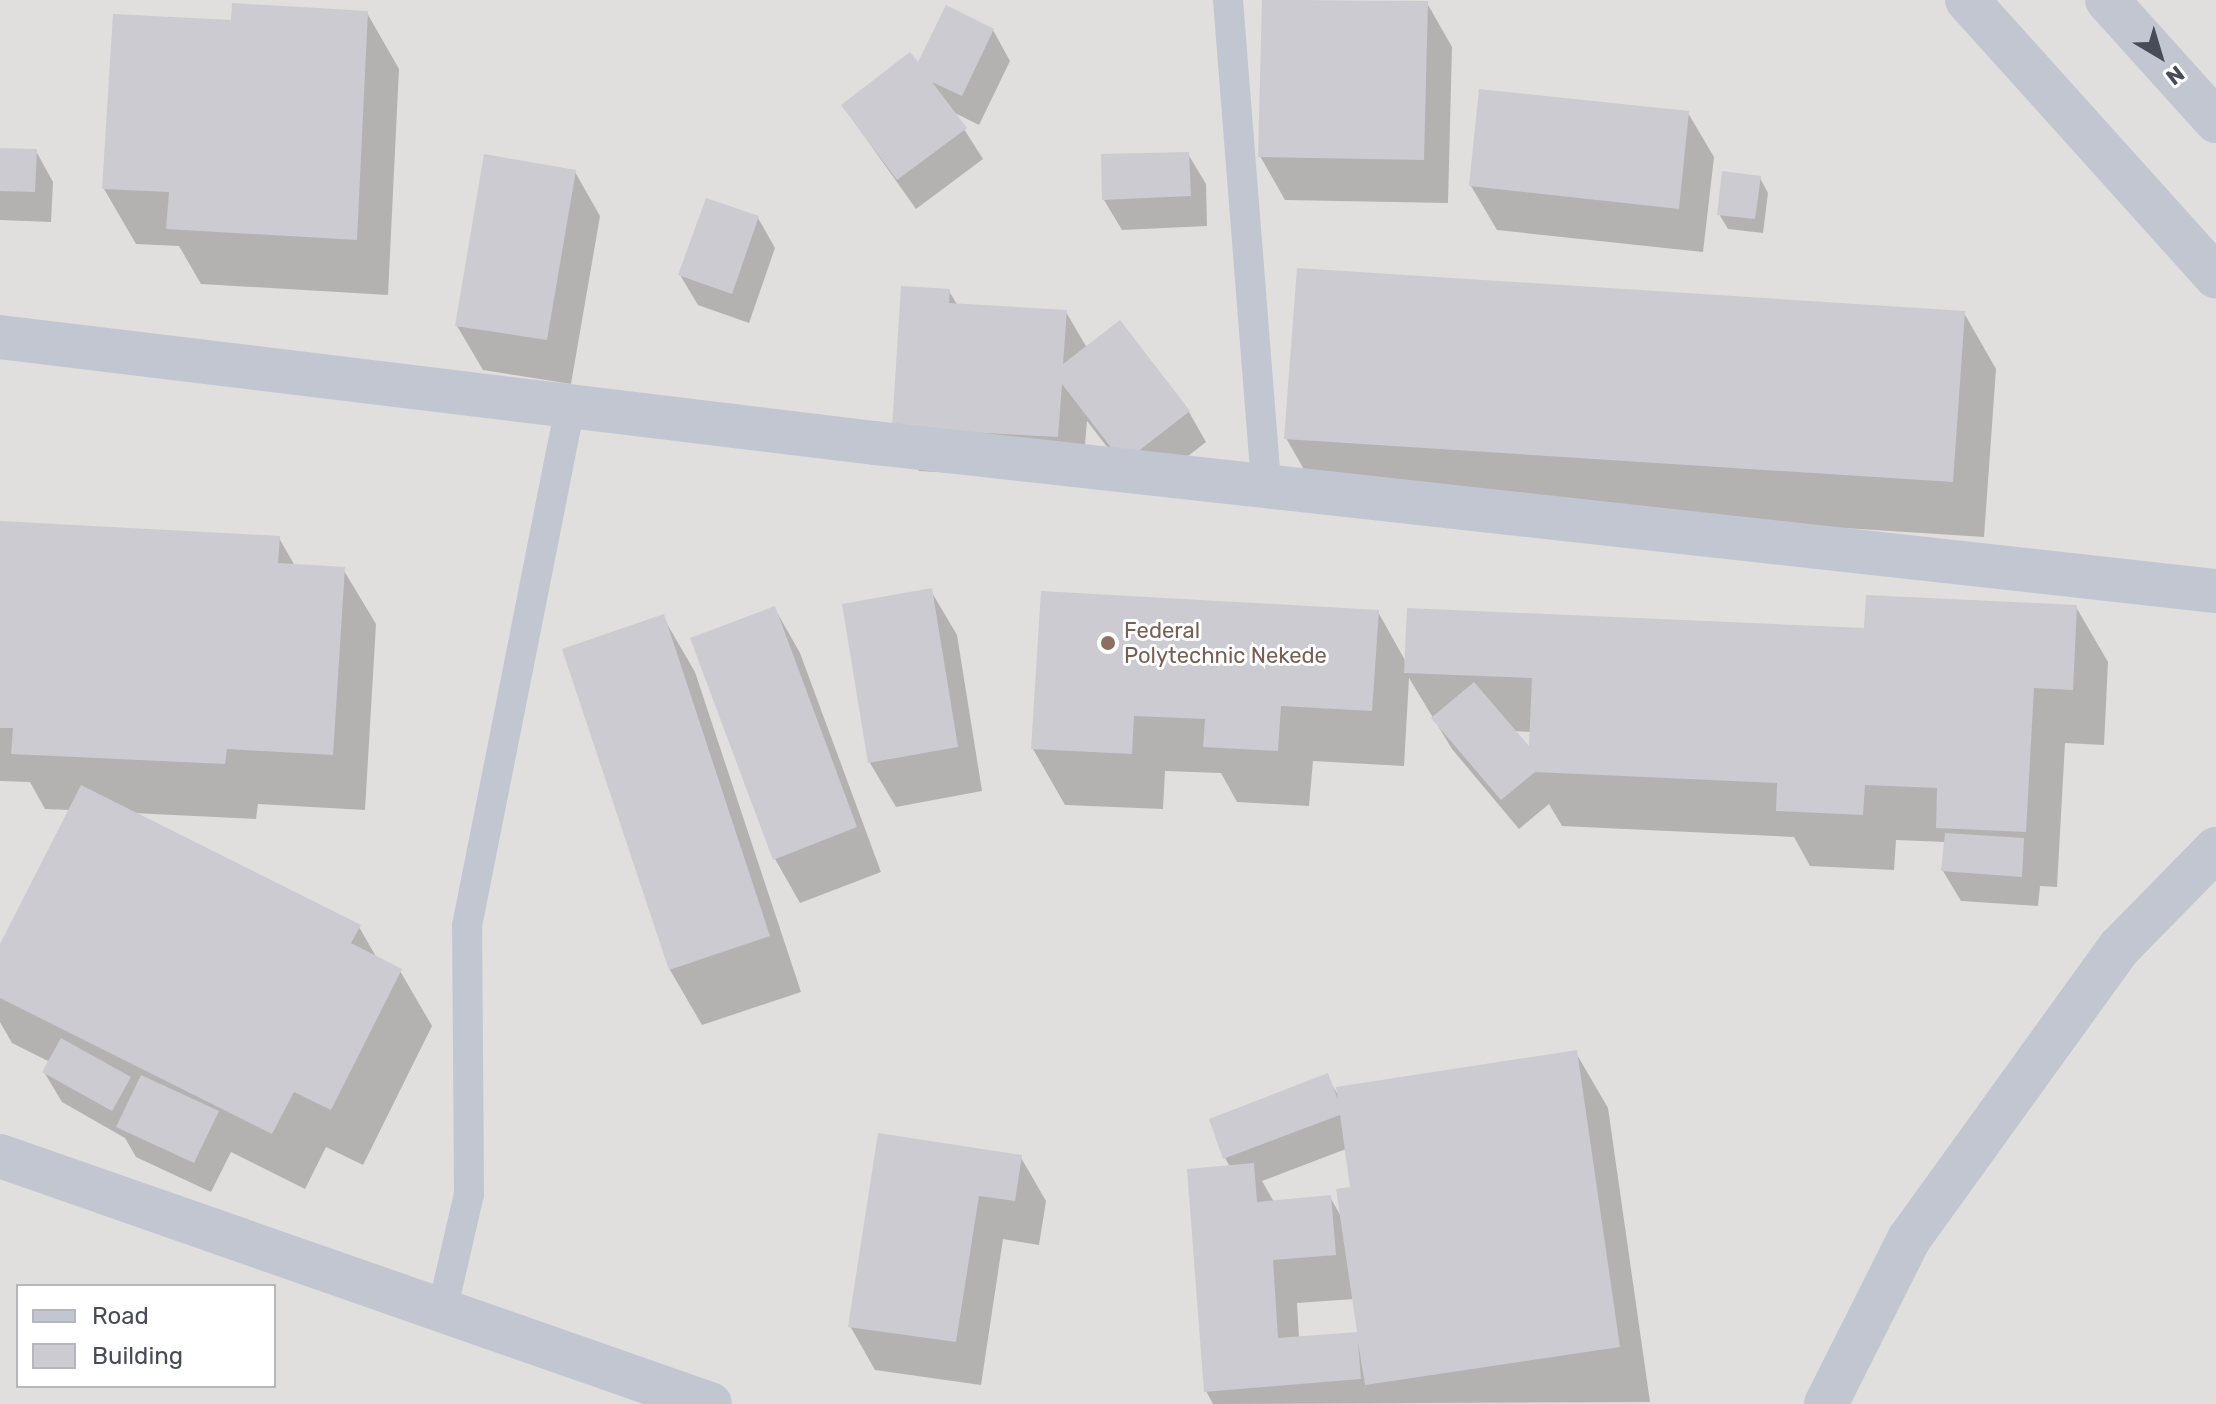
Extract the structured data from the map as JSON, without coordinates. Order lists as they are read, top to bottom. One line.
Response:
{"places":["Federal Polytechnic Nekede"],"legend":["Road","Building"],"north":"bottom right"}
